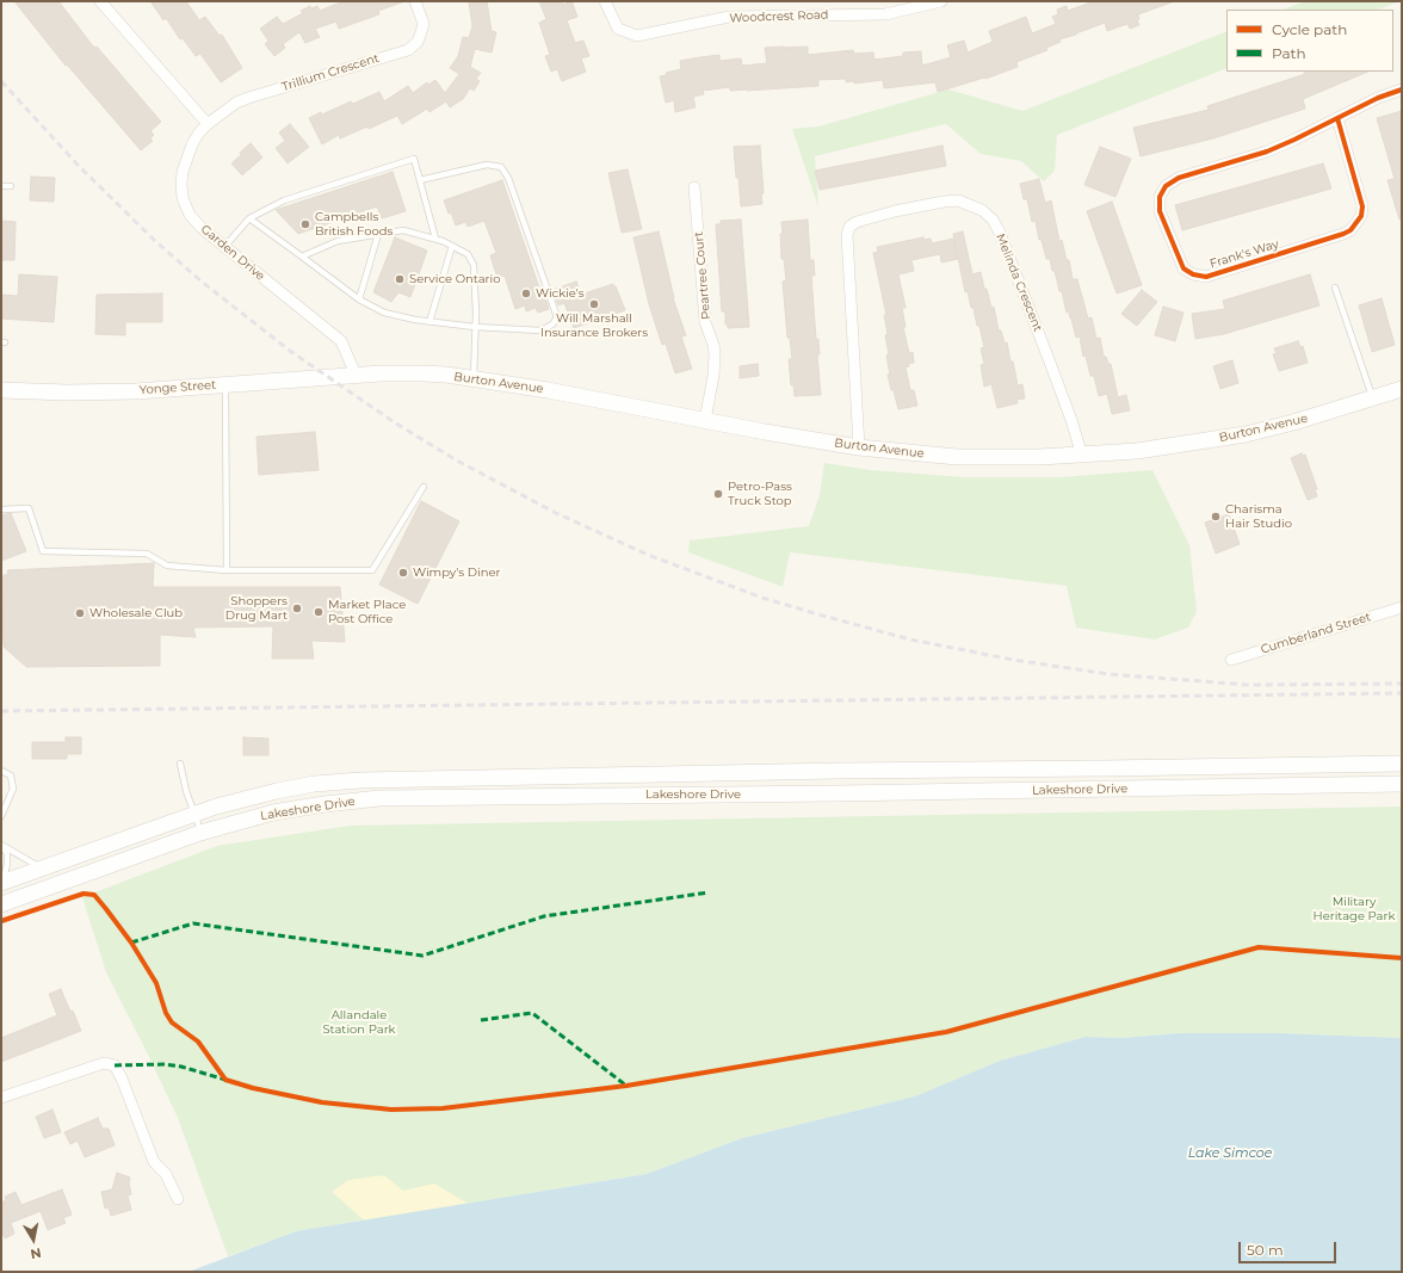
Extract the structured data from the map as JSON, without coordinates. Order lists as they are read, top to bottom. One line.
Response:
{"streets":{"main road":["Burton Avenue","Yonge Street","Lakeshore Drive"],"street":["Woodcrest Road","Trillium Crescent","Garden Drive","Frank's Way","Peartree Court","Melinda Crescent","Cumberland Street"]},"crossings":[["Trillium Crescent","Garden Drive"],["Garden Drive","Burton Avenue"],["Garden Drive","Yonge Street"],["Peartree Court","Burton Avenue"],["Melinda Crescent","Burton Avenue"],["Burton Avenue","Yonge Street"]],"water":["Lake Simcoe"],"parks":["Military Heritage Park","Allandale Station Park"],"places":["Campbells British Foods","Service Ontario","Wickie's","Will Marshall Insurance Brokers","Petro-Pass Truck Stop","Charisma Hair Studio","Wimpy's Diner","Shoppers Drug Mart","Market Place Post Office","Wholesale Club"],"legend":["Cycle path","Path"],"scale_bar":"50 m","north":"bottom"}
